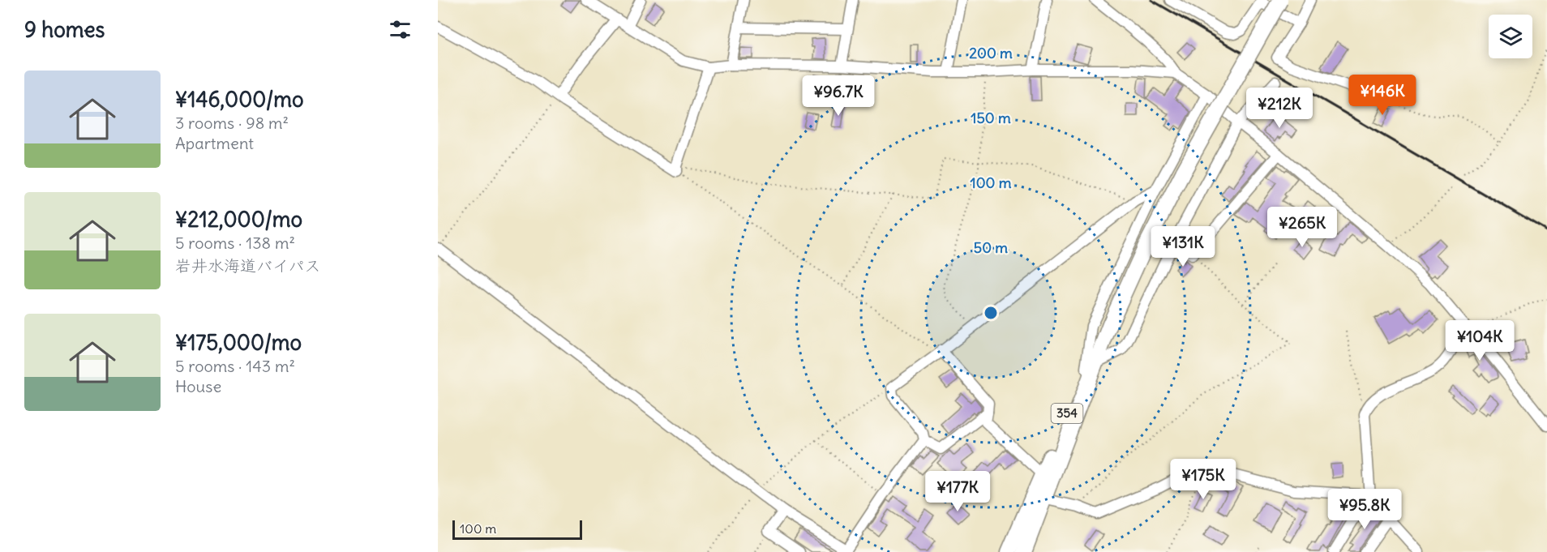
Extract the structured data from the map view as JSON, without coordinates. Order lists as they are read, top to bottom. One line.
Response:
{"streets":{"highway":["354"]},"scale_bar":"100 m","page":{"heading":"9 homes","list":[{"name":"¥146,000/mo","note":"3 rooms · 98 m² · Apartment"},{"name":"¥212,000/mo","note":"5 rooms · 138 m² · 岩井水海道バイパス"},{"name":"¥175,000/mo","note":"5 rooms · 143 m² · House"}],"price":["¥146K","¥96.7K","¥212K","¥265K","¥131K","¥104K","¥175K","¥177K","¥95.8K"],"scale":"100 m"},"rings":["200 m","150 m","100 m","50 m"]}
